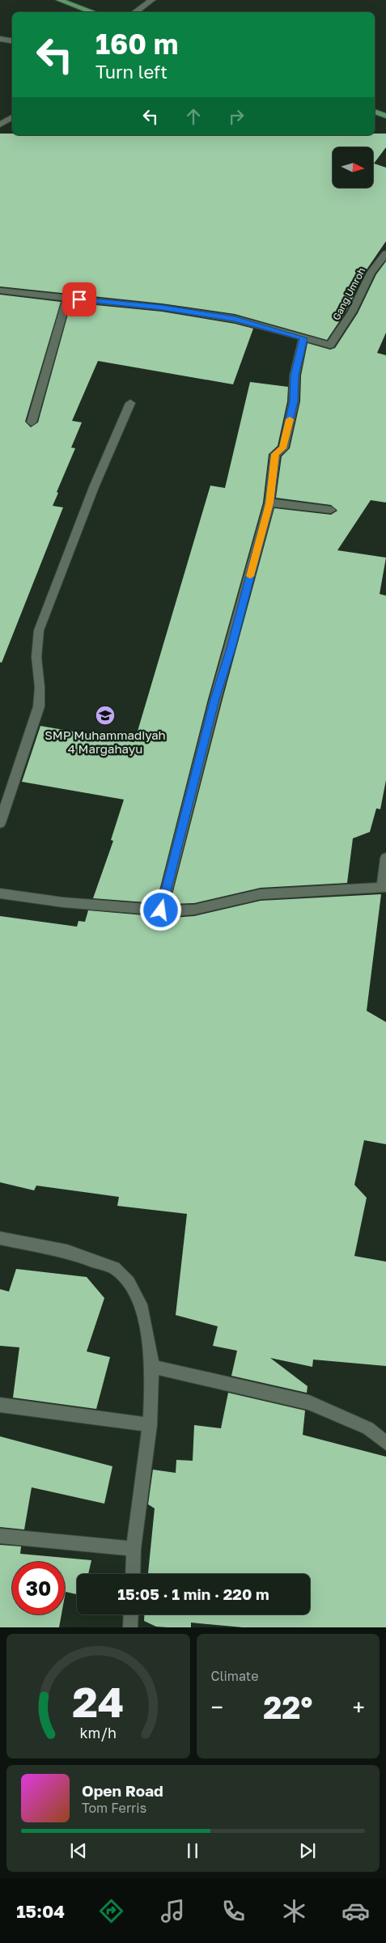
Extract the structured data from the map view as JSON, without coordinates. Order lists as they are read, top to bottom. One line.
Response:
{"streets":{"street":["Gang Umroh"]},"places":{"school or university":["SMP Muhammadiyah 4 Margahayu"]},"north":"right","page":{"turn":["160 m","Turn left"],"limit":"30","trip":"15:05 · 1 min · 220 m","tile":"Climate","heat":["−","22°","+"],"song":["Open Road","Tom Ferris"],"tabs":"15:04","gauge":["24","km/h"]}}
